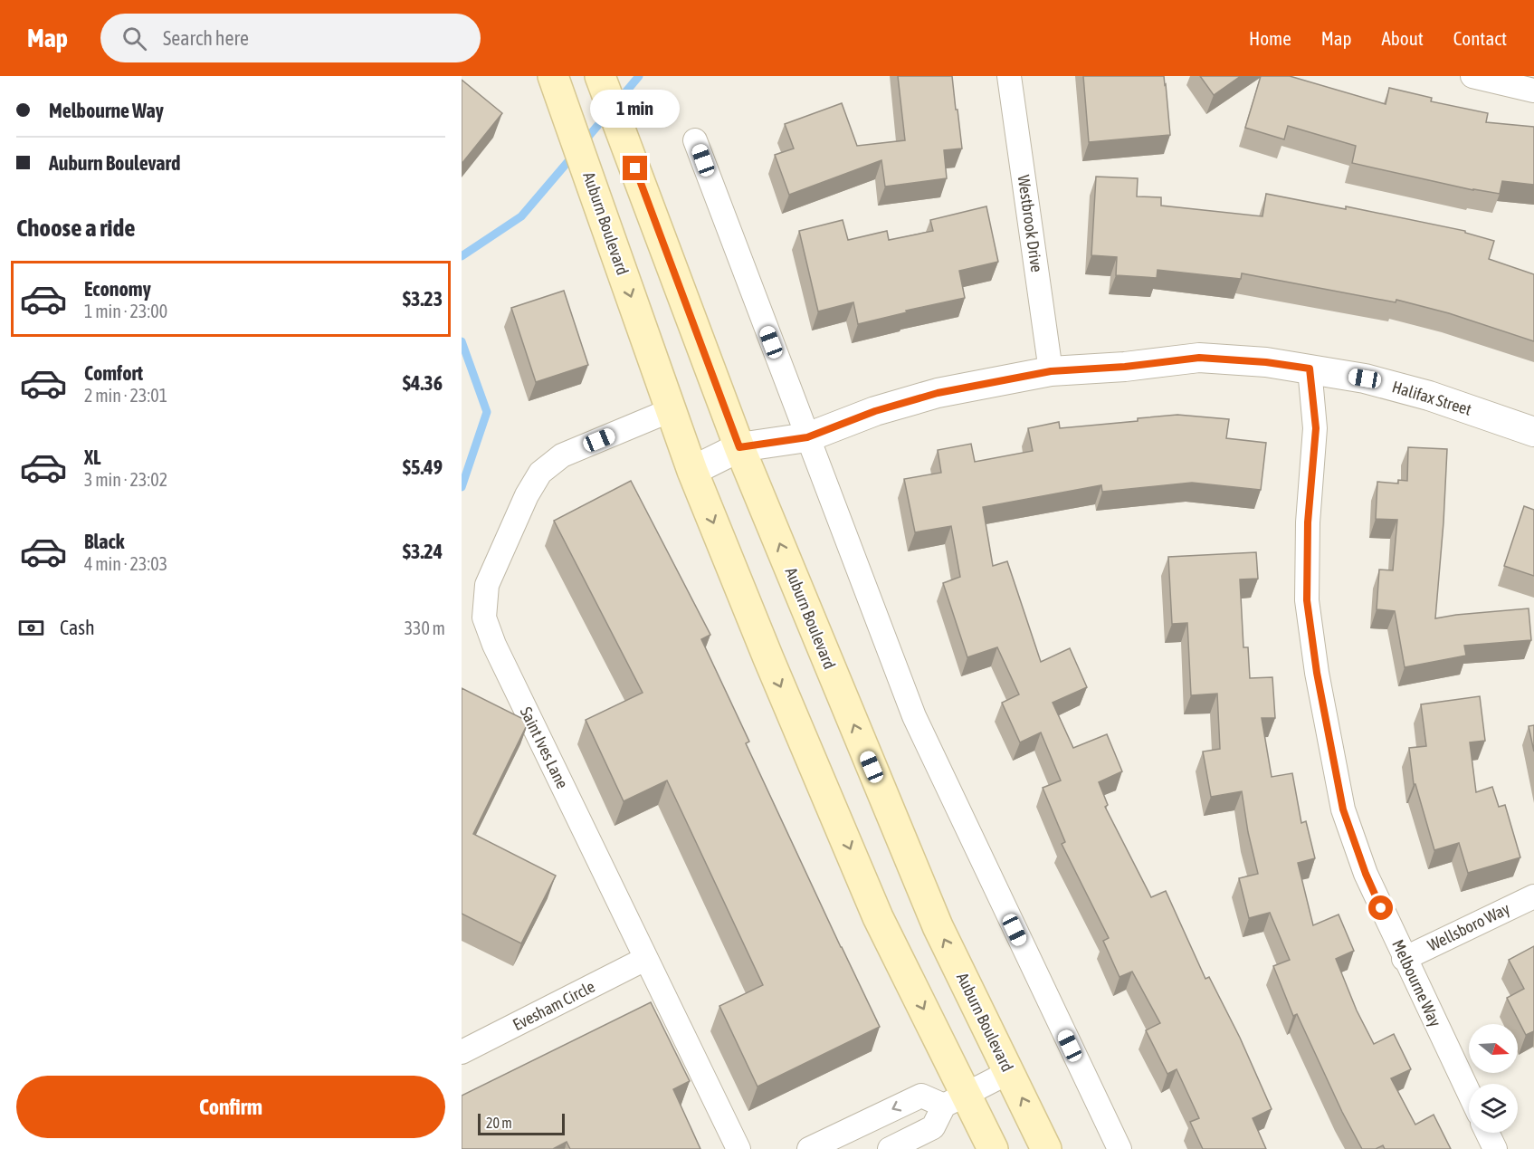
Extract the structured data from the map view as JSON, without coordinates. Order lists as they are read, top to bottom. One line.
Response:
{"streets":{"main road":["Auburn Boulevard"],"street":["Westbrook Drive","Halifax Street","Saint Ives Lane","Wellsboro Way","Melbourne Way","Evesham Circle"]},"crossings":[["Auburn Boulevard","Halifax Street"],["Auburn Boulevard","Saint Ives Lane"],["Westbrook Drive","Halifax Street"],["Halifax Street","Melbourne Way"],["Saint Ives Lane","Evesham Circle"],["Wellsboro Way","Melbourne Way"]],"scale_bar":"20 m","north":"right","page":{"header":"Map","search":"Search here","nav":["Home","Map","About","Contact"],"banner":["Melbourne Way","Auburn Boulevard"],"bubble":"1 min","heading":"Choose a ride","list":[{"name":"Economy","note":"1 min · 23:00","value":"$3.23"},{"name":"Comfort","note":"2 min · 23:01","value":"$4.36"},{"name":"XL","note":"3 min · 23:02","value":"$5.49"},{"name":"Black","note":"4 min · 23:03","value":"$3.24"}],"pay":["Cash","330 m"],"buttons":"Confirm","scale":"20 m"}}
